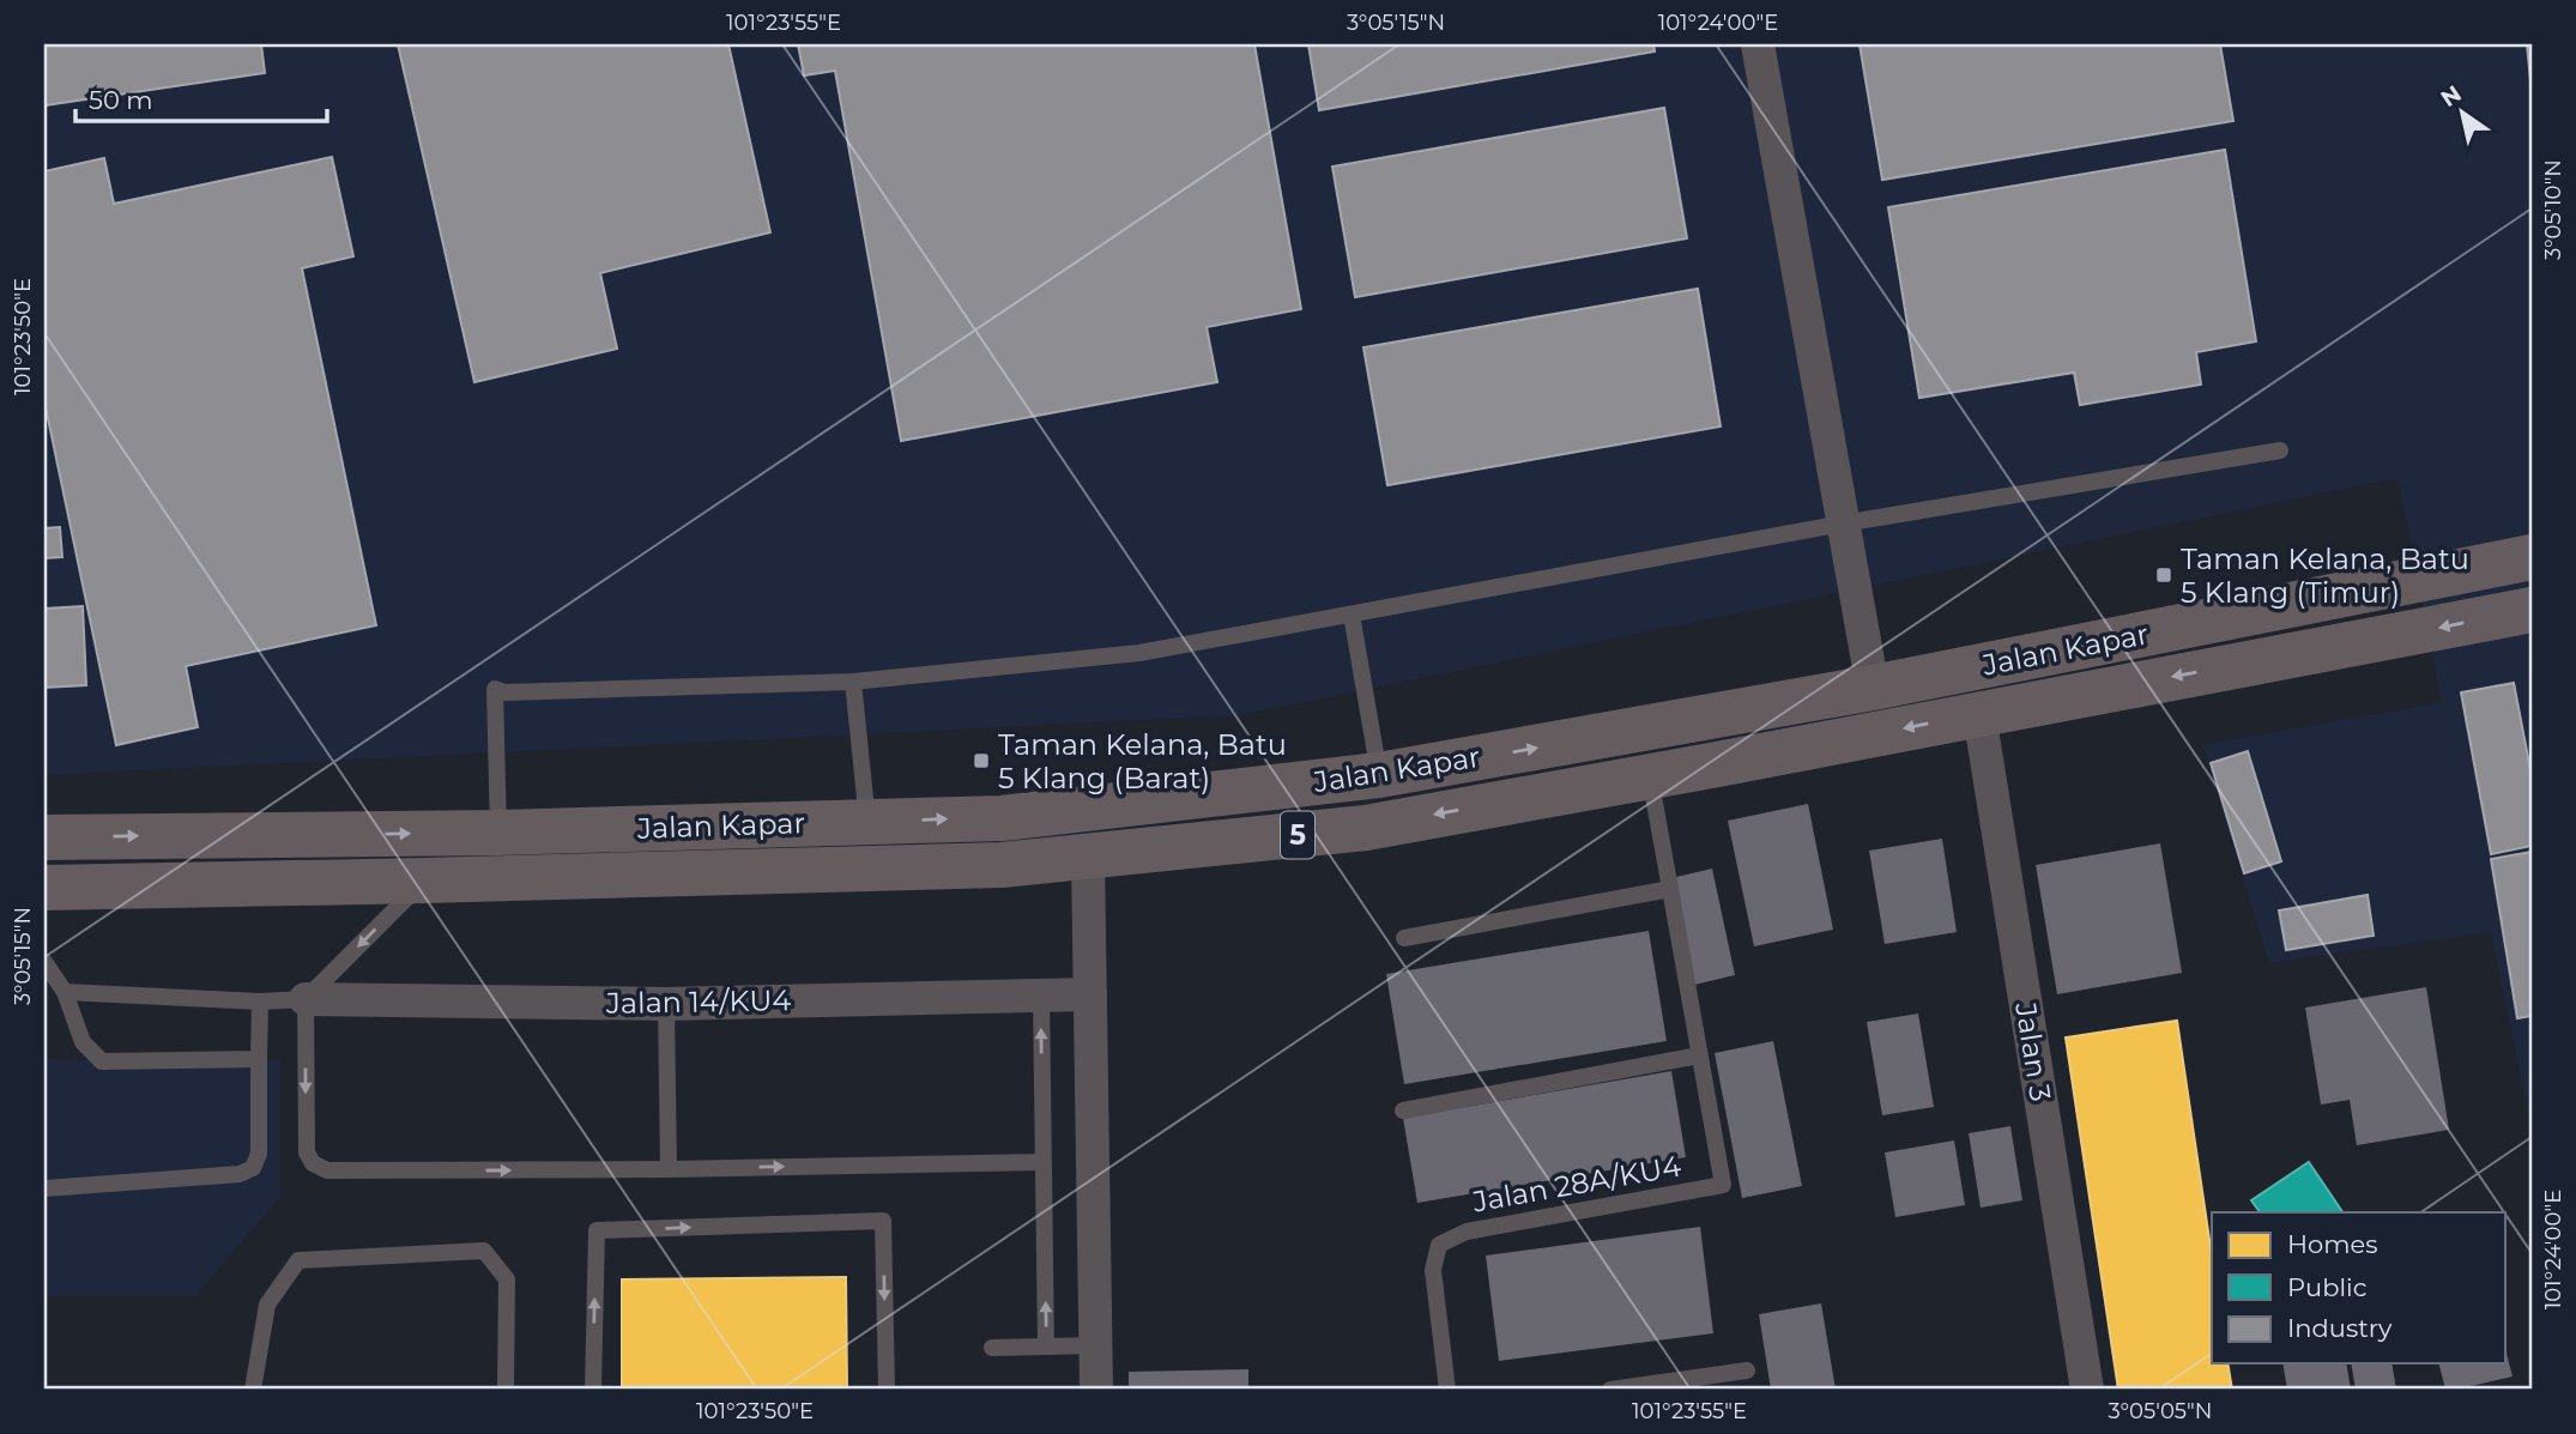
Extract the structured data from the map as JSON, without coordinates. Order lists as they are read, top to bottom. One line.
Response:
{"streets":{"highway":["Jalan Kapar","5"],"street":["Jalan 14/KU4","Jalan 3"],"lane":["Jalan 28A/KU4"]},"crossings":[["Jalan Kapar","Jalan 3"]],"places":{"transit":["Taman Kelana, Batu 5 Klang (Timur)","Taman Kelana, Batu 5 Klang (Barat)"]},"legend":["Homes","Public","Industry"],"scale_bar":"50 m","north":"top left","coordinates":["101°23'55\"E","3°05'15\"N","101°24'00\"E","3°05'10\"N","101°23'50\"E","3°05'05\"N"]}
